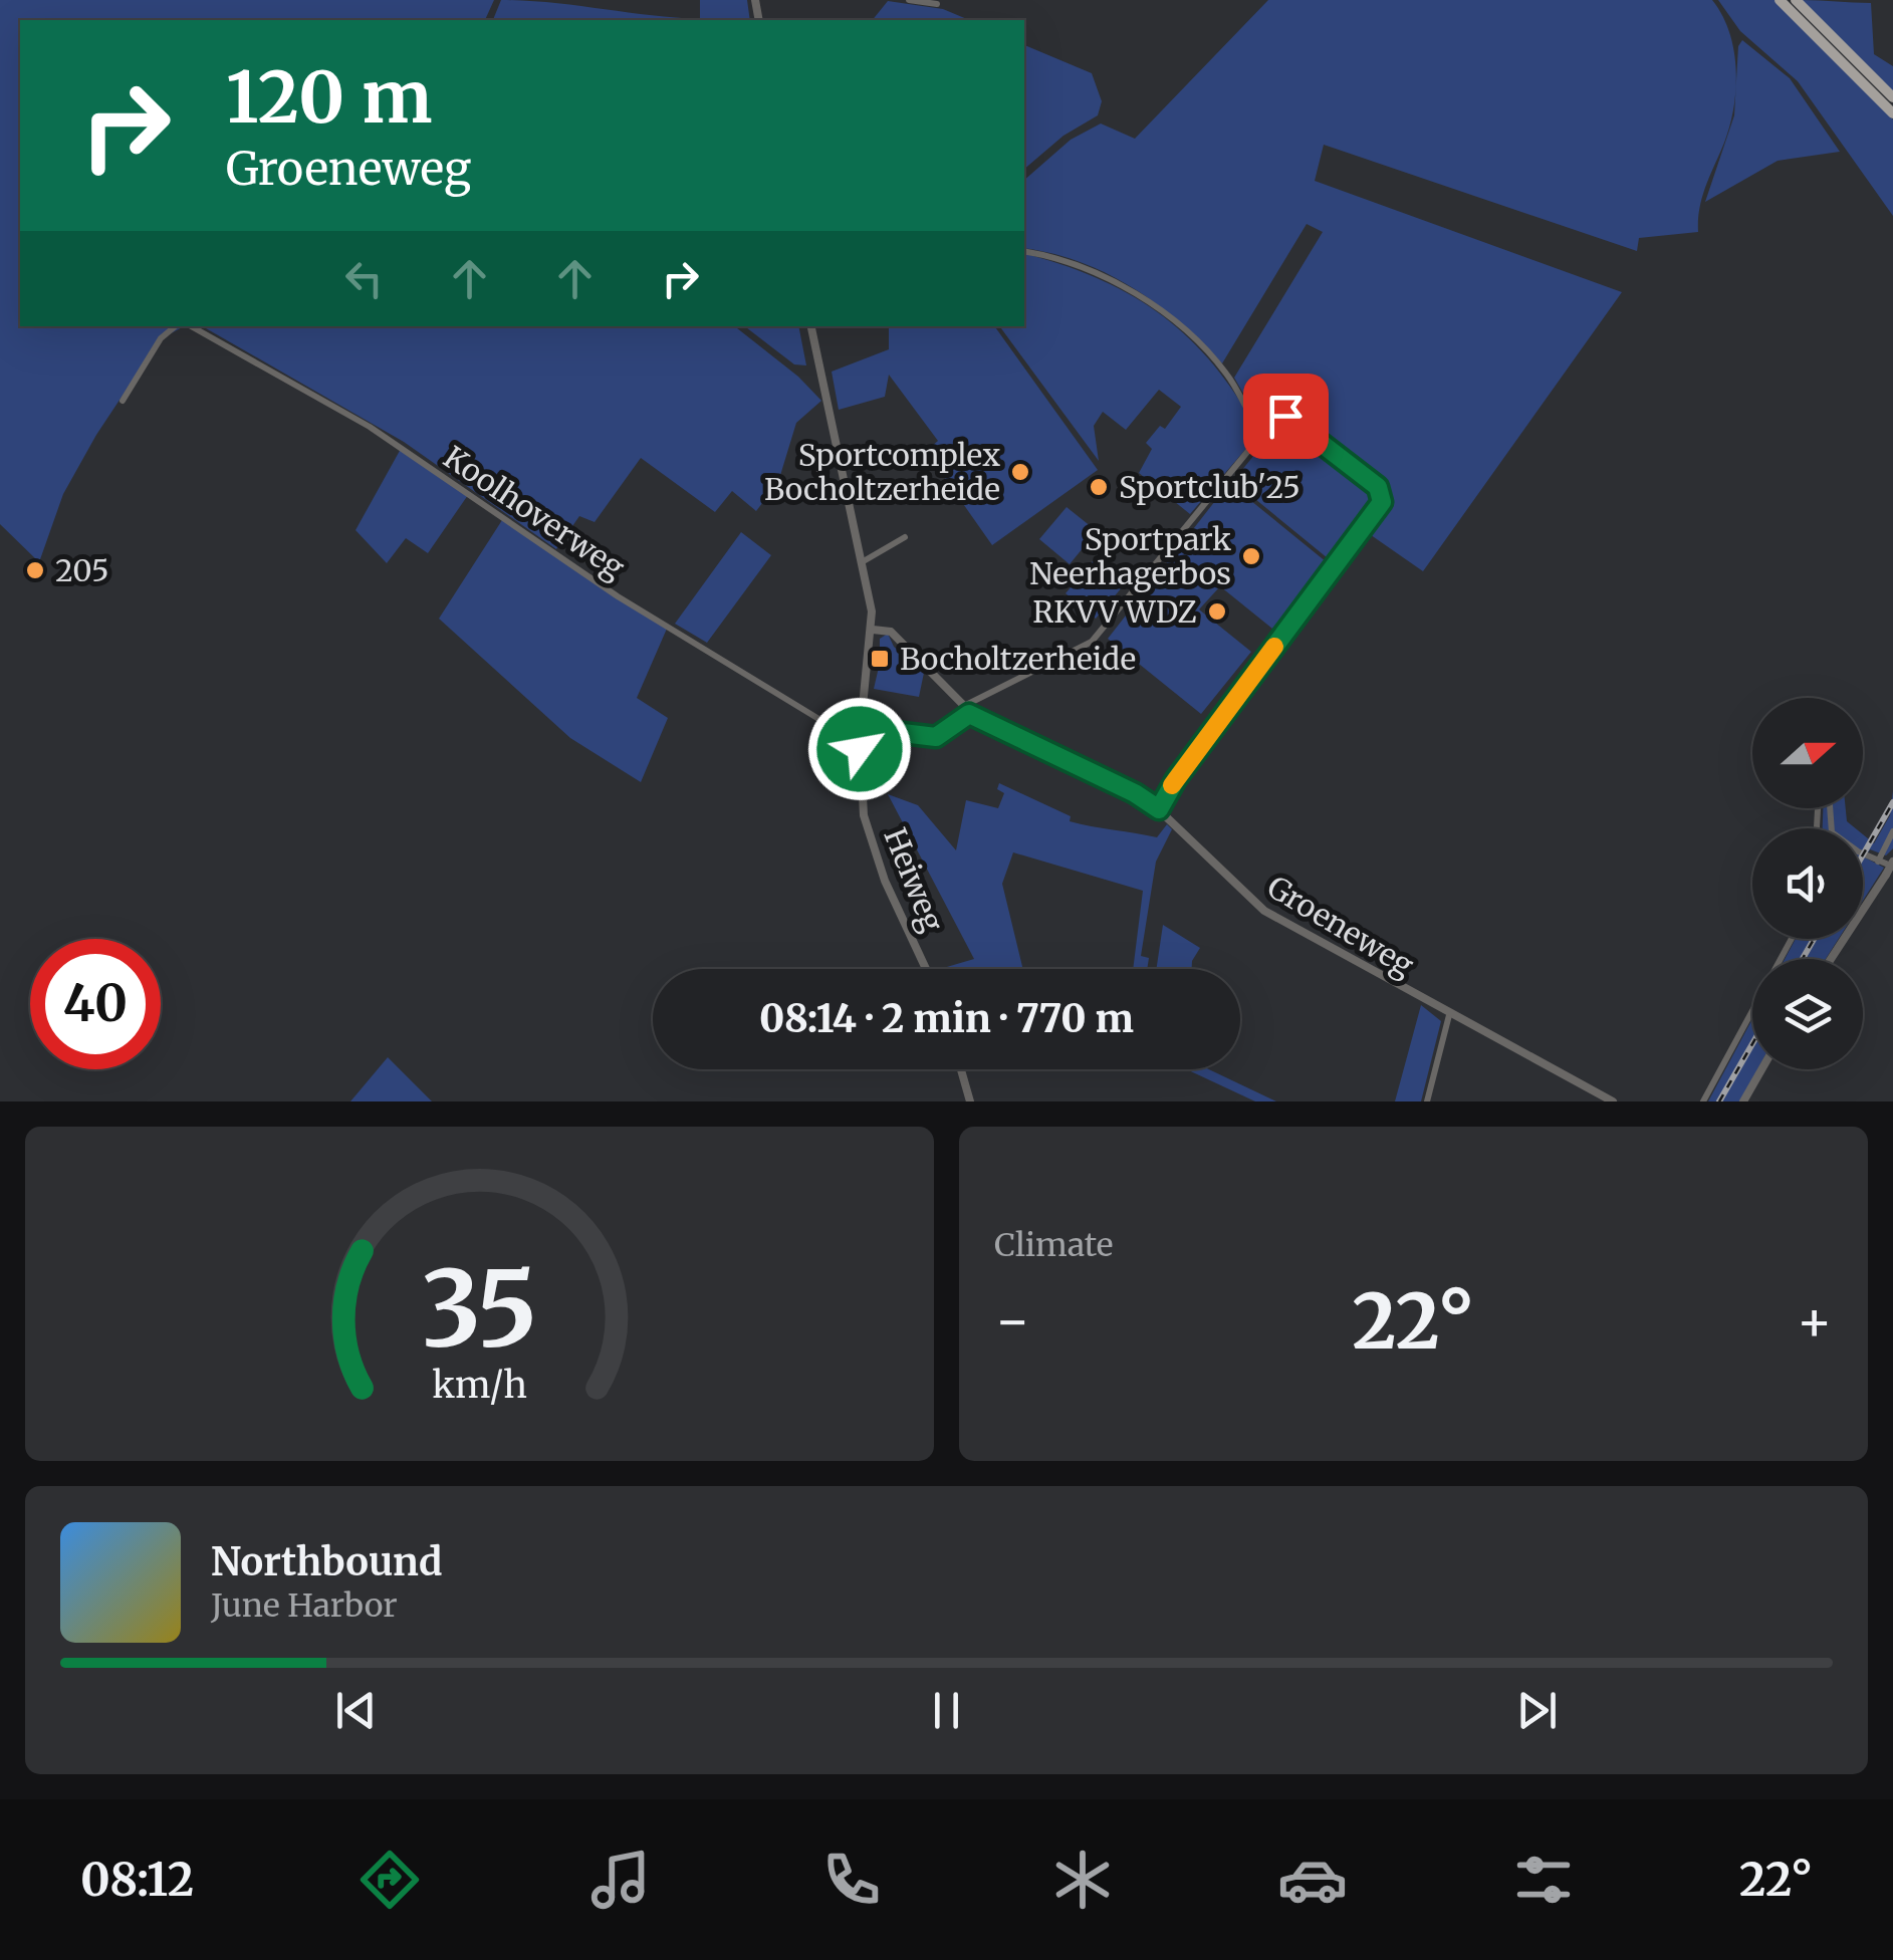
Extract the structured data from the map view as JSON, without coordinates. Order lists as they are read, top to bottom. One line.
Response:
{"streets":{"street":["Koolhoverweg","Heiweg","Groeneweg"]},"crossings":[["Koolhoverweg","Heiweg"],["Koolhoverweg","Groeneweg"],["Heiweg","Groeneweg"]],"places":{"other":["Sportcomplex Bocholtzerheide","Sportclub'25","Sportpark Neerhagerbos","205","RKVV WDZ"],"transit":["Bocholtzerheide"]},"north":"right","page":{"turn":["120 m","Groeneweg"],"limit":"40","trip":"08:14 · 2 min · 770 m","tile":"Climate","heat":["−","22°","+"],"song":["Northbound","June Harbor"],"tabs":["08:12","22°"],"gauge":["35","km/h"]}}
